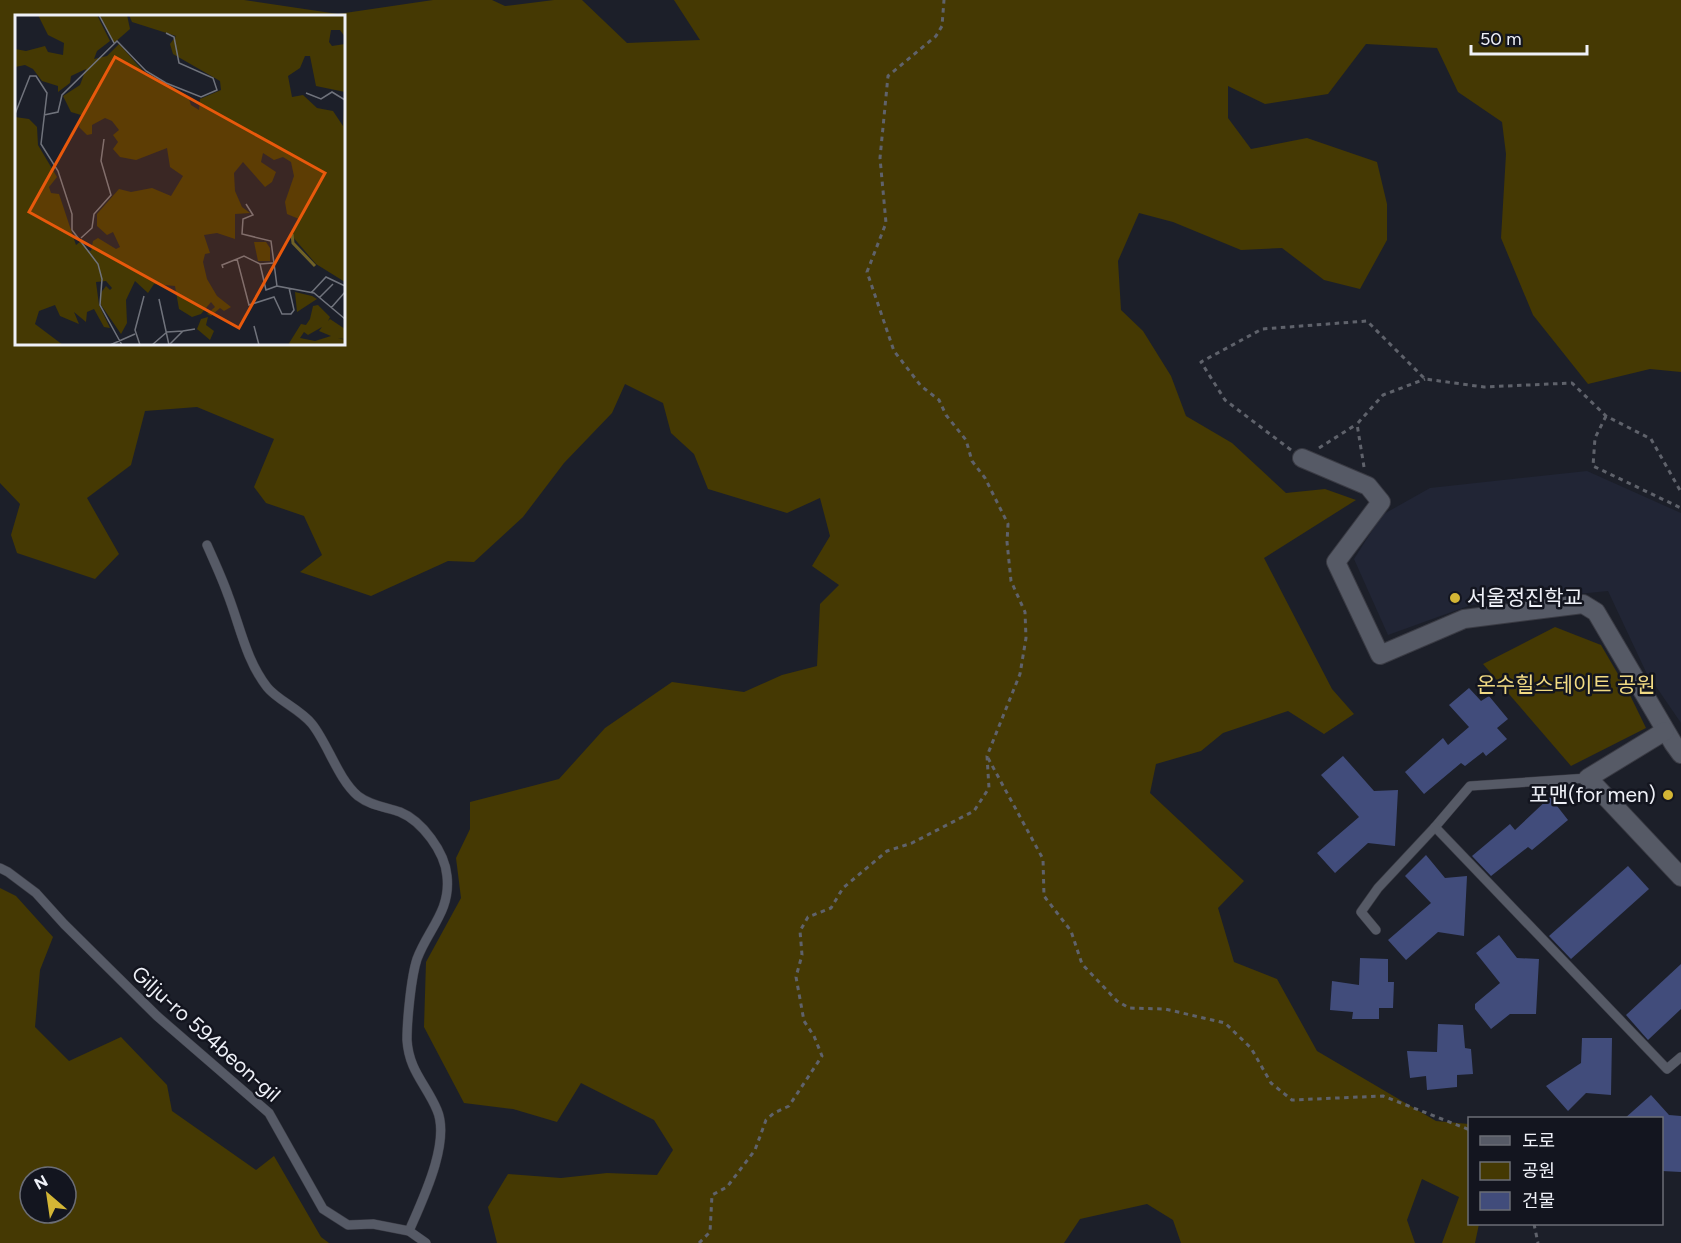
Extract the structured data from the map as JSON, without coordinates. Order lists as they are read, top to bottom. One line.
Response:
{"streets":{"lane":["Gilju-ro 594beon-gil"]},"parks":["온수힐스테이트 공원"],"places":["서울정진학교","포맨(for men)"],"legend":["도로","공원","건물"],"scale_bar":"50 m","north":"top left"}
